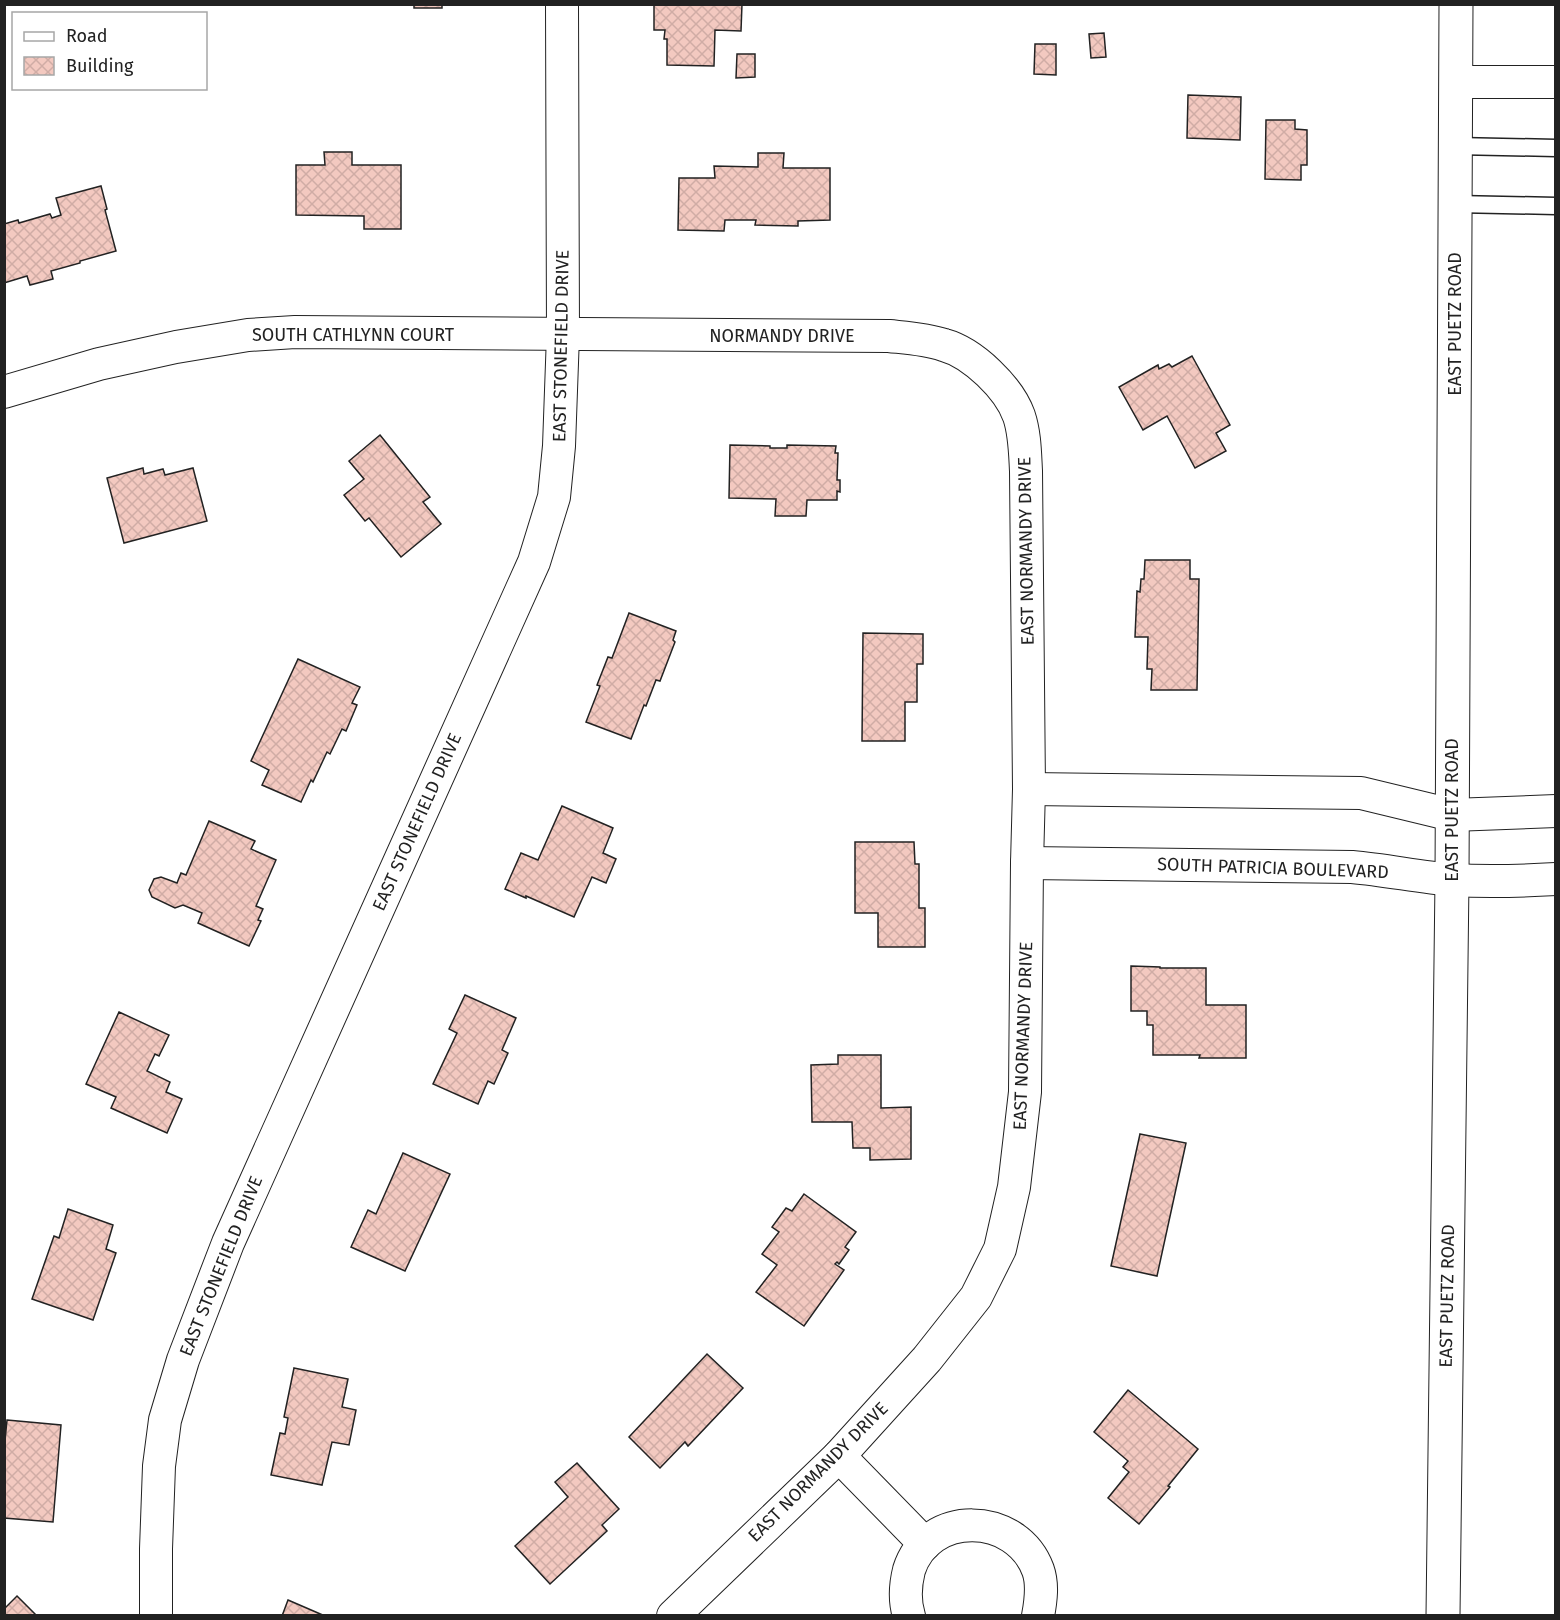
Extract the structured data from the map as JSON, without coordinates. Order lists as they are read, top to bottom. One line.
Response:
{"streets":{"street":["EAST PUETZ ROAD","SOUTH CATHLYNN COURT","NORMANDY DRIVE","EAST STONEFIELD DRIVE","EAST NORMANDY DRIVE","SOUTH PATRICIA BOULEVARD"]},"crossings":[["EAST PUETZ ROAD","SOUTH PATRICIA BOULEVARD"],["SOUTH CATHLYNN COURT","NORMANDY DRIVE"],["SOUTH CATHLYNN COURT","EAST STONEFIELD DRIVE"],["NORMANDY DRIVE","EAST STONEFIELD DRIVE"],["NORMANDY DRIVE","EAST NORMANDY DRIVE"],["EAST NORMANDY DRIVE","SOUTH PATRICIA BOULEVARD"]],"legend":["Road","Building"]}
